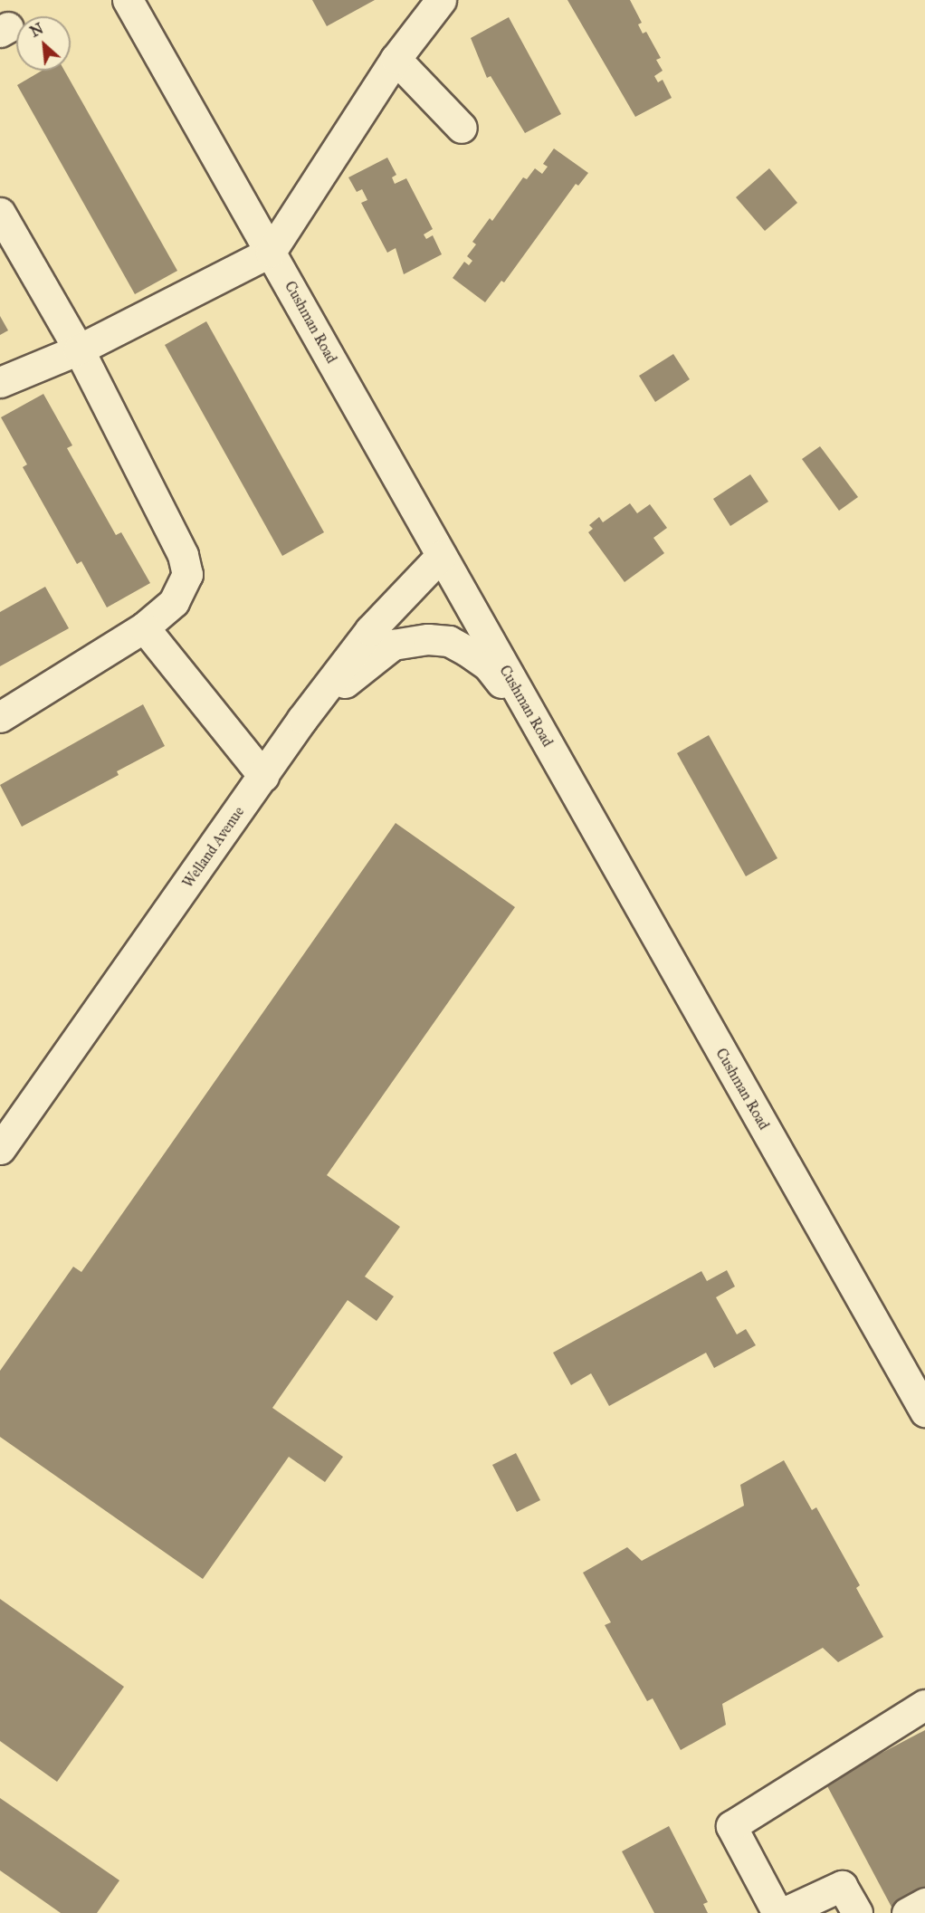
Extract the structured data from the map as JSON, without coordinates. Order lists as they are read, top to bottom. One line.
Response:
{"streets":{"street":["Cushman Road","Welland Avenue"]},"crossings":[["Cushman Road","Welland Avenue"]],"north":"top left"}
